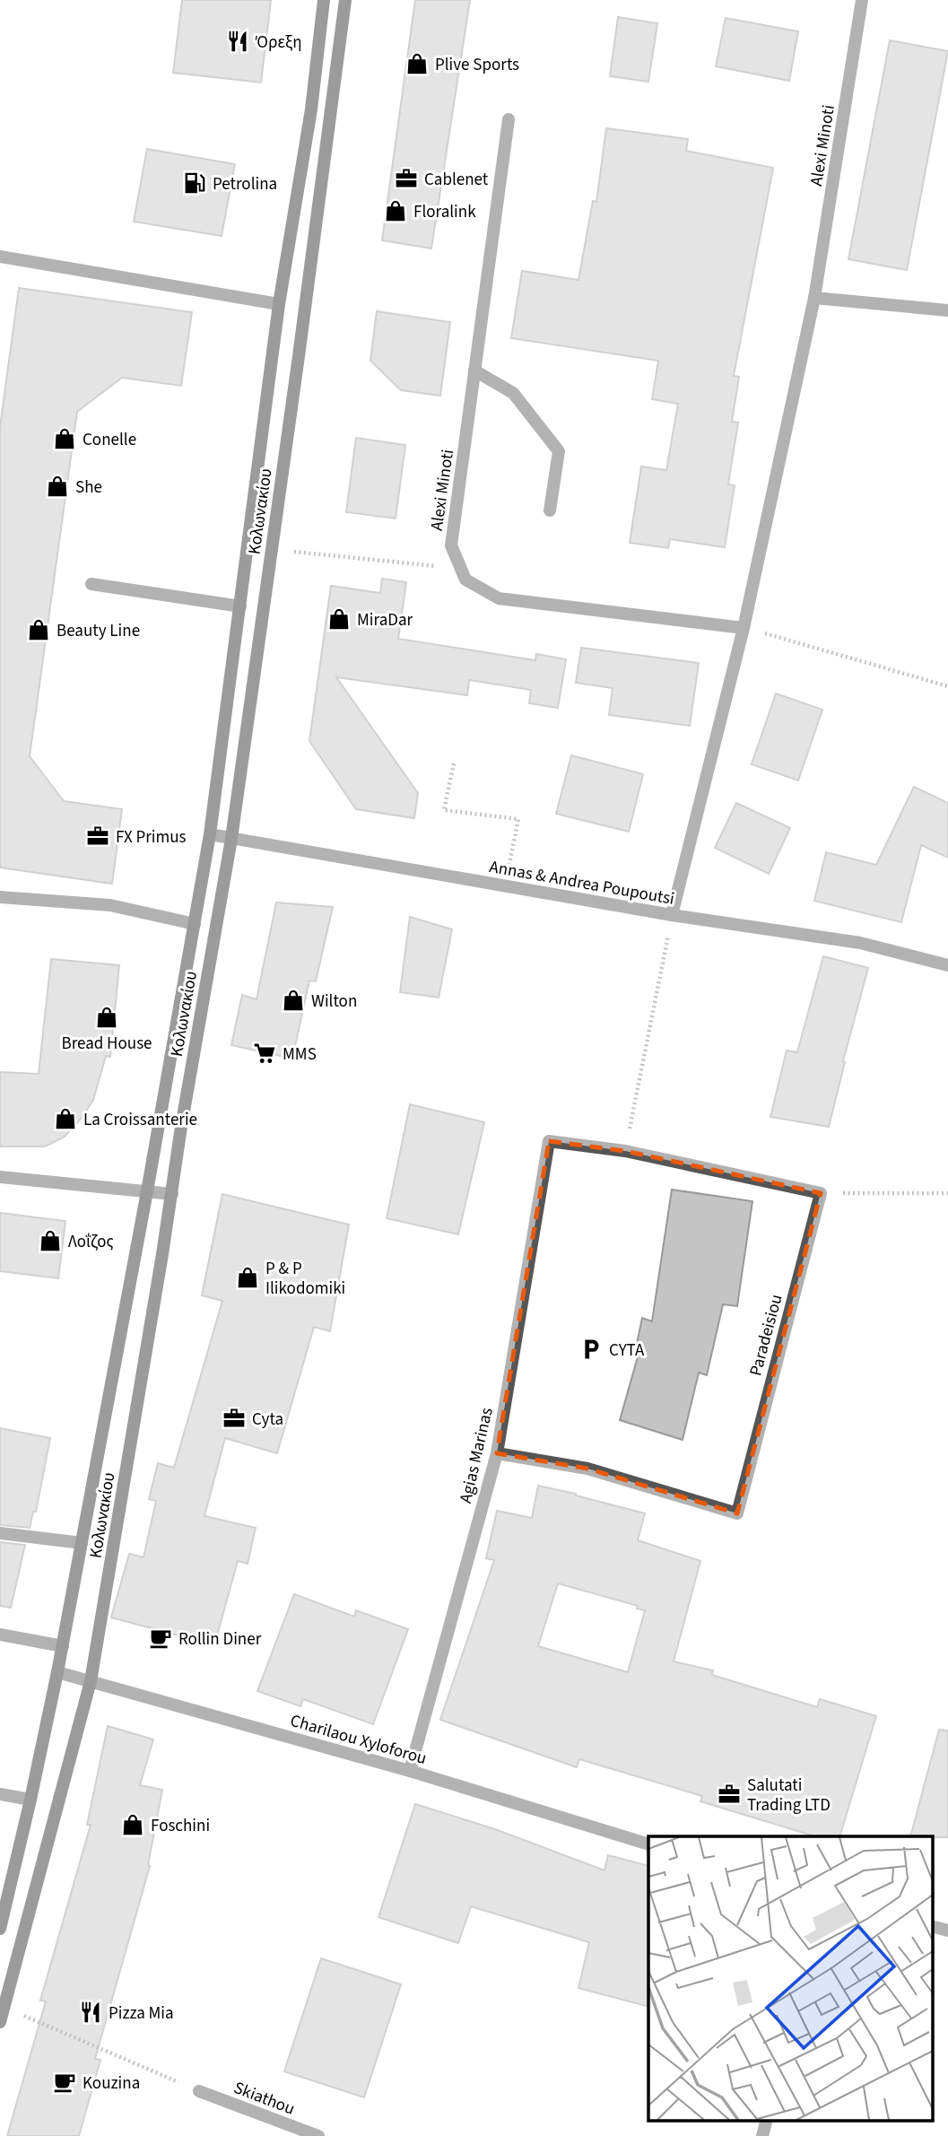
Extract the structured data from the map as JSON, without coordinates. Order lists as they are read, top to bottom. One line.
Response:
{"streets":{"main road":["Κολωνακίου"],"street":["Alexi Minoti","Annas & Andrea Poupoutsi","Paradeisiou","Agias Marinas","Charilaou Xyloforou","Skiathou"]},"crossings":[["Alexi Minoti","Annas & Andrea Poupoutsi"],["Κολωνακίου","Annas & Andrea Poupoutsi"],["Κολωνακίου","Charilaou Xyloforou"],["Paradeisiou","Agias Marinas"],["Agias Marinas","Charilaou Xyloforou"]],"places":{"restaurant":["Όρεξη","Pizza Mia"],"shop":["Plive Sports","Floralink","Conelle","She","MiraDar","Beauty Line","Wilton","Bread House","La Croissanterie","Λοΐζος","P & P Ilikodomiki","Foschini"],"office":["Cablenet","FX Primus","Cyta","Salutati Trading LTD"],"fuel station":["Petrolina"],"supermarket":["MMS"],"parking":["CYTA"],"cafe":["Rollin Diner","Kouzina"]}}
